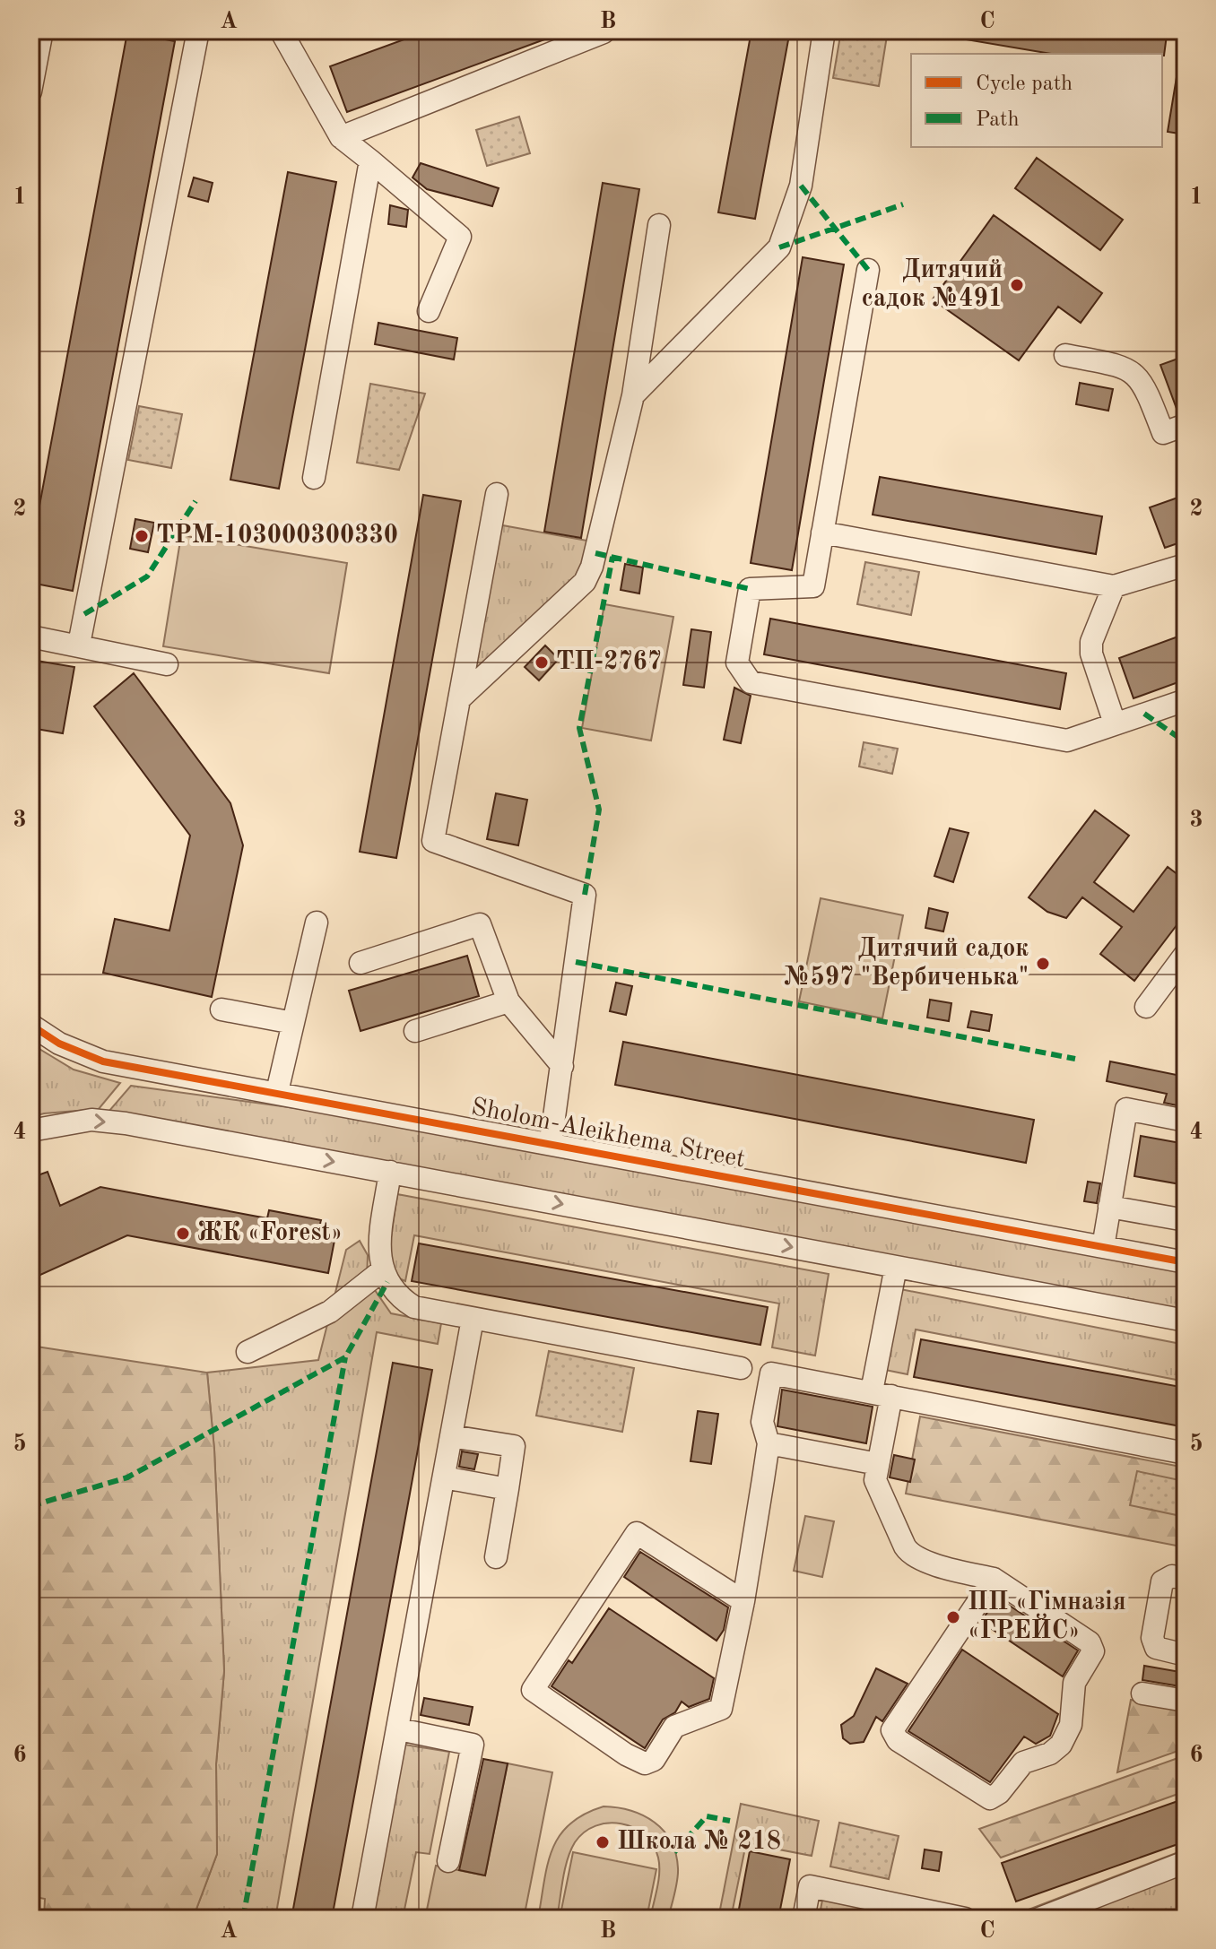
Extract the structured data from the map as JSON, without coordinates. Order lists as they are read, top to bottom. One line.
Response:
{"streets":{"street":["Sholom-Aleikhema Street"]},"places":["Дитячий садок №491","ТРМ-103000300330","ТП-2767","Дитячий садок №597 \"Вербиченька\"","ЖК «Forest»","ПП «Гімназія «ГРЕЙС»","Школа № 218"],"legend":["Cycle path","Path"],"grid":{"columns":["A","B","C"],"rows":["1","2","3","4","5","6"]}}
